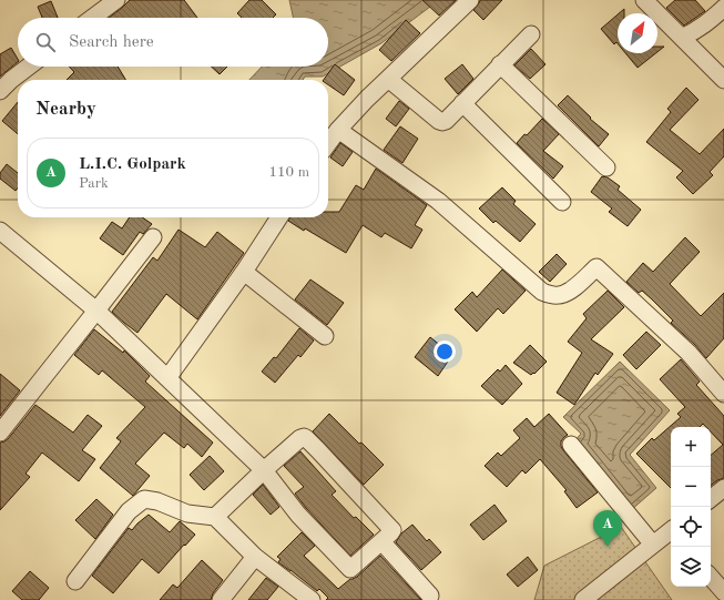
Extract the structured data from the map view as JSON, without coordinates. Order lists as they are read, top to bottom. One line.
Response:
{"north":"top right","page":{"search":"Search here","heading":"Nearby","list":[{"mark":"A","name":"L.I.C. Golpark","note":"Park","value":"110 m"}],"map_buttons":["+","−"],"pins":"A"}}
